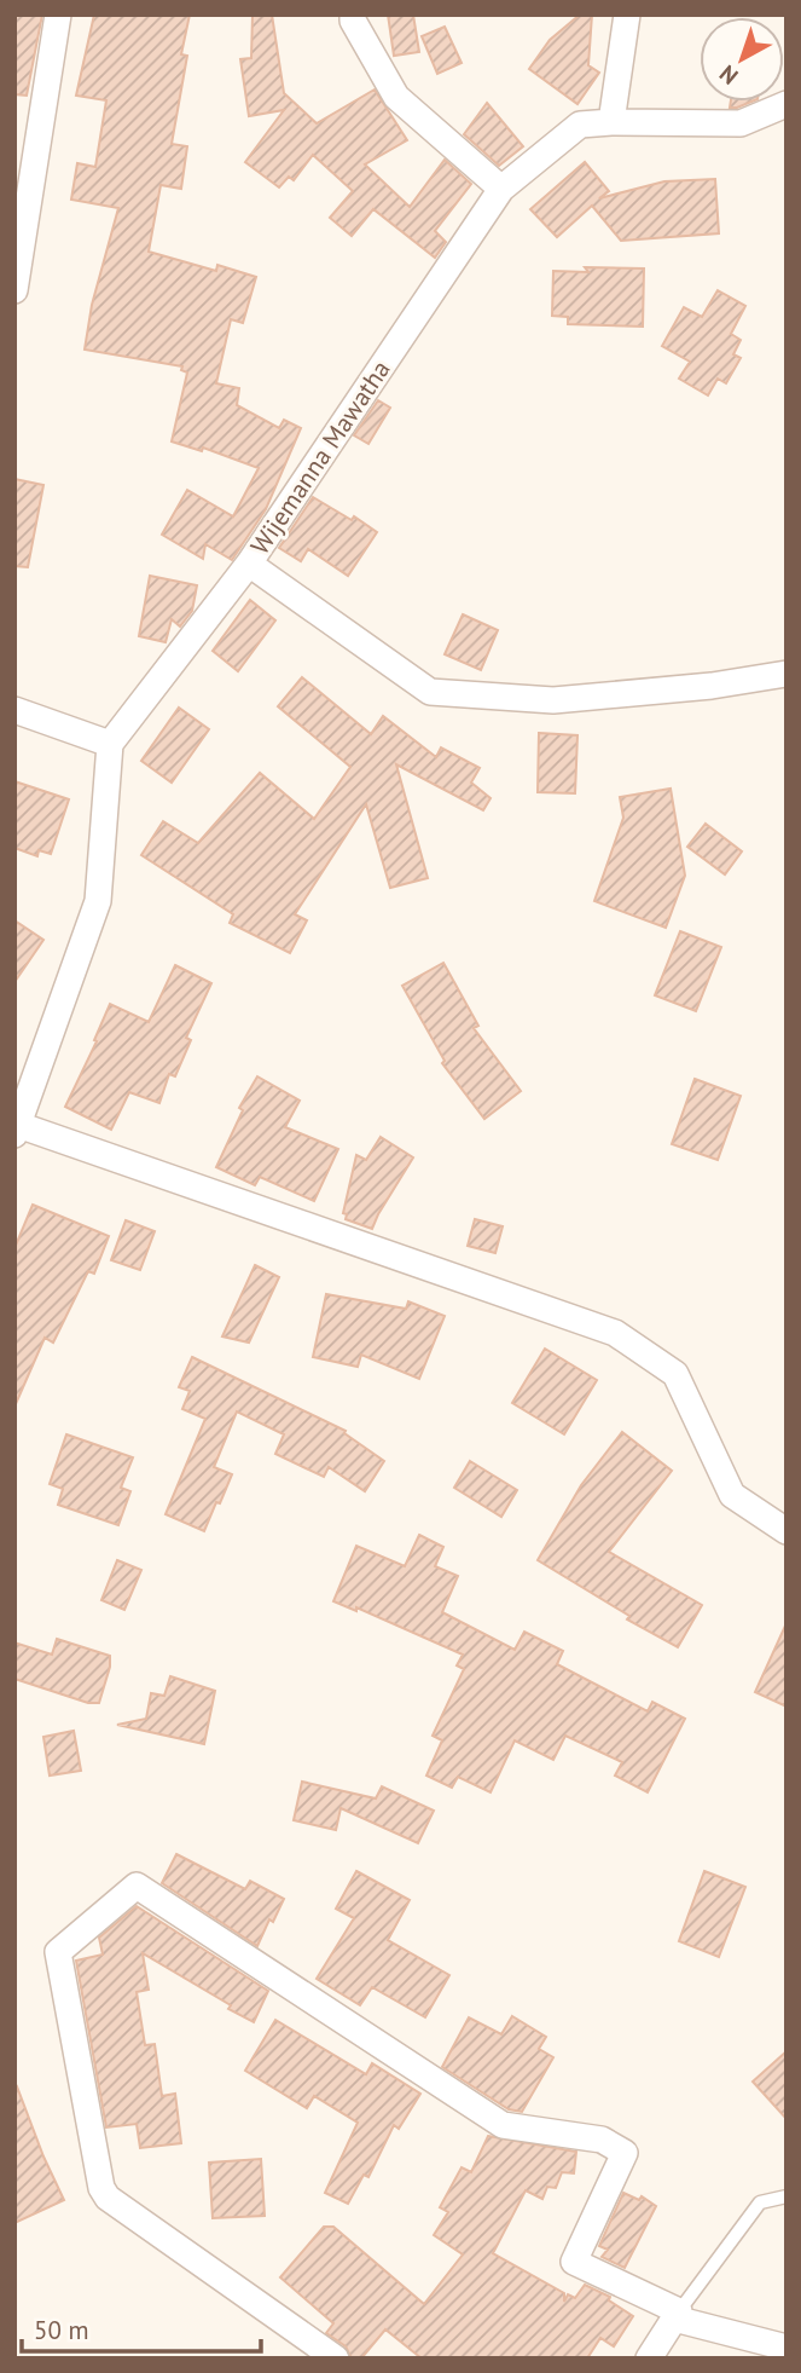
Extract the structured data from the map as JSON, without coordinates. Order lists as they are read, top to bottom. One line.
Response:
{"streets":{"street":["Wijemanna Mawatha"]},"scale_bar":"50 m","north":"bottom left"}
